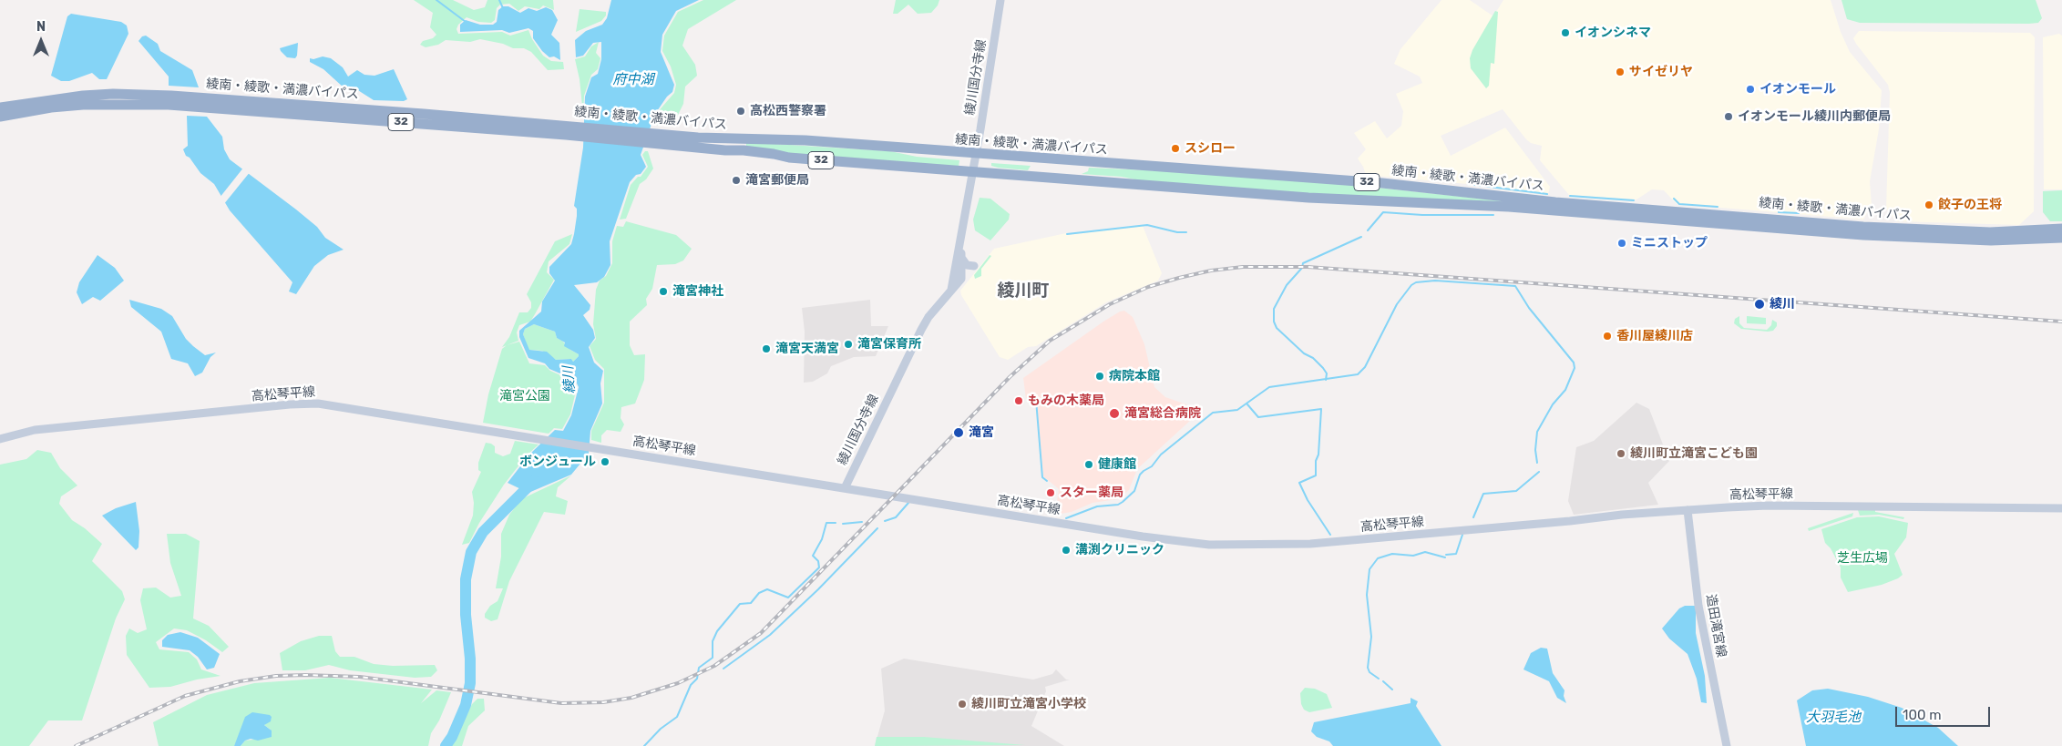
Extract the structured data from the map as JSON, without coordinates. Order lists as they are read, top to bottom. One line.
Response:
{"streets":{"highway":["綾南・綾歌・満濃バイパス","32"],"main road":["綾川国分寺線","高松琴平線","造田滝宮線"]},"crossings":[["綾川国分寺線","綾南・綾歌・満濃バイパス"],["綾川国分寺線","高松琴平線"],["高松琴平線","造田滝宮線"]],"districts":["綾川町"],"water":["府中湖","綾川","大羽毛池"],"parks":["滝宮公園","芝生広場"],"places":["イオンシネマ","サイゼリヤ","イオンモール","高松西警察署","イオンモール綾川内郵便局","スシロー","滝宮郵便局","餃子の王将","ミニストップ","滝宮神社","綾川","香川屋綾川店","滝宮保育所","滝宮天満宮","病院本館","もみの木薬局","滝宮総合病院","滝宮","綾川町立滝宮こども園","ボンジュール","健康館","スター薬局","溝渕クリニック","綾川町立滝宮小学校"],"scale_bar":"100 m","north":"top"}
